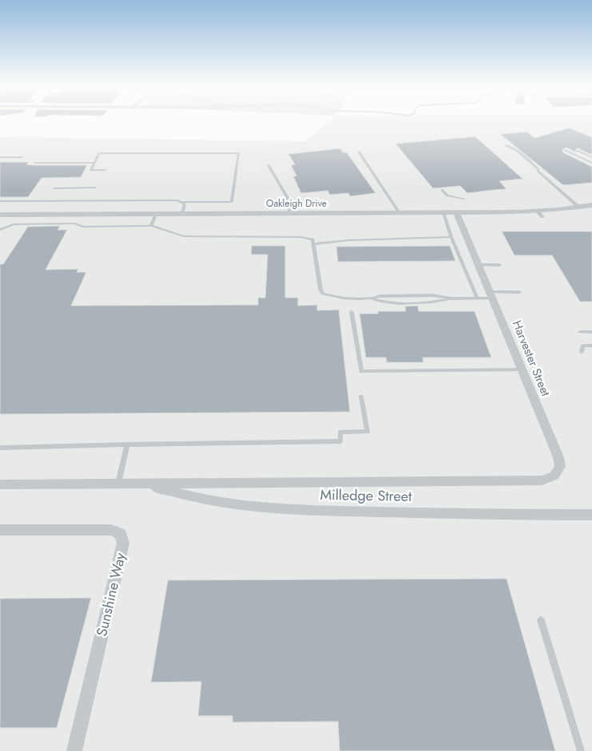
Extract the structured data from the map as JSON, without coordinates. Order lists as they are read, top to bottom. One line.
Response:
{"streets":{"street":["Oakleigh Drive","Harvester Street","Milledge Street","Sunshine Way"]},"crossings":[["Oakleigh Drive","Harvester Street"],["Harvester Street","Milledge Street"]]}
